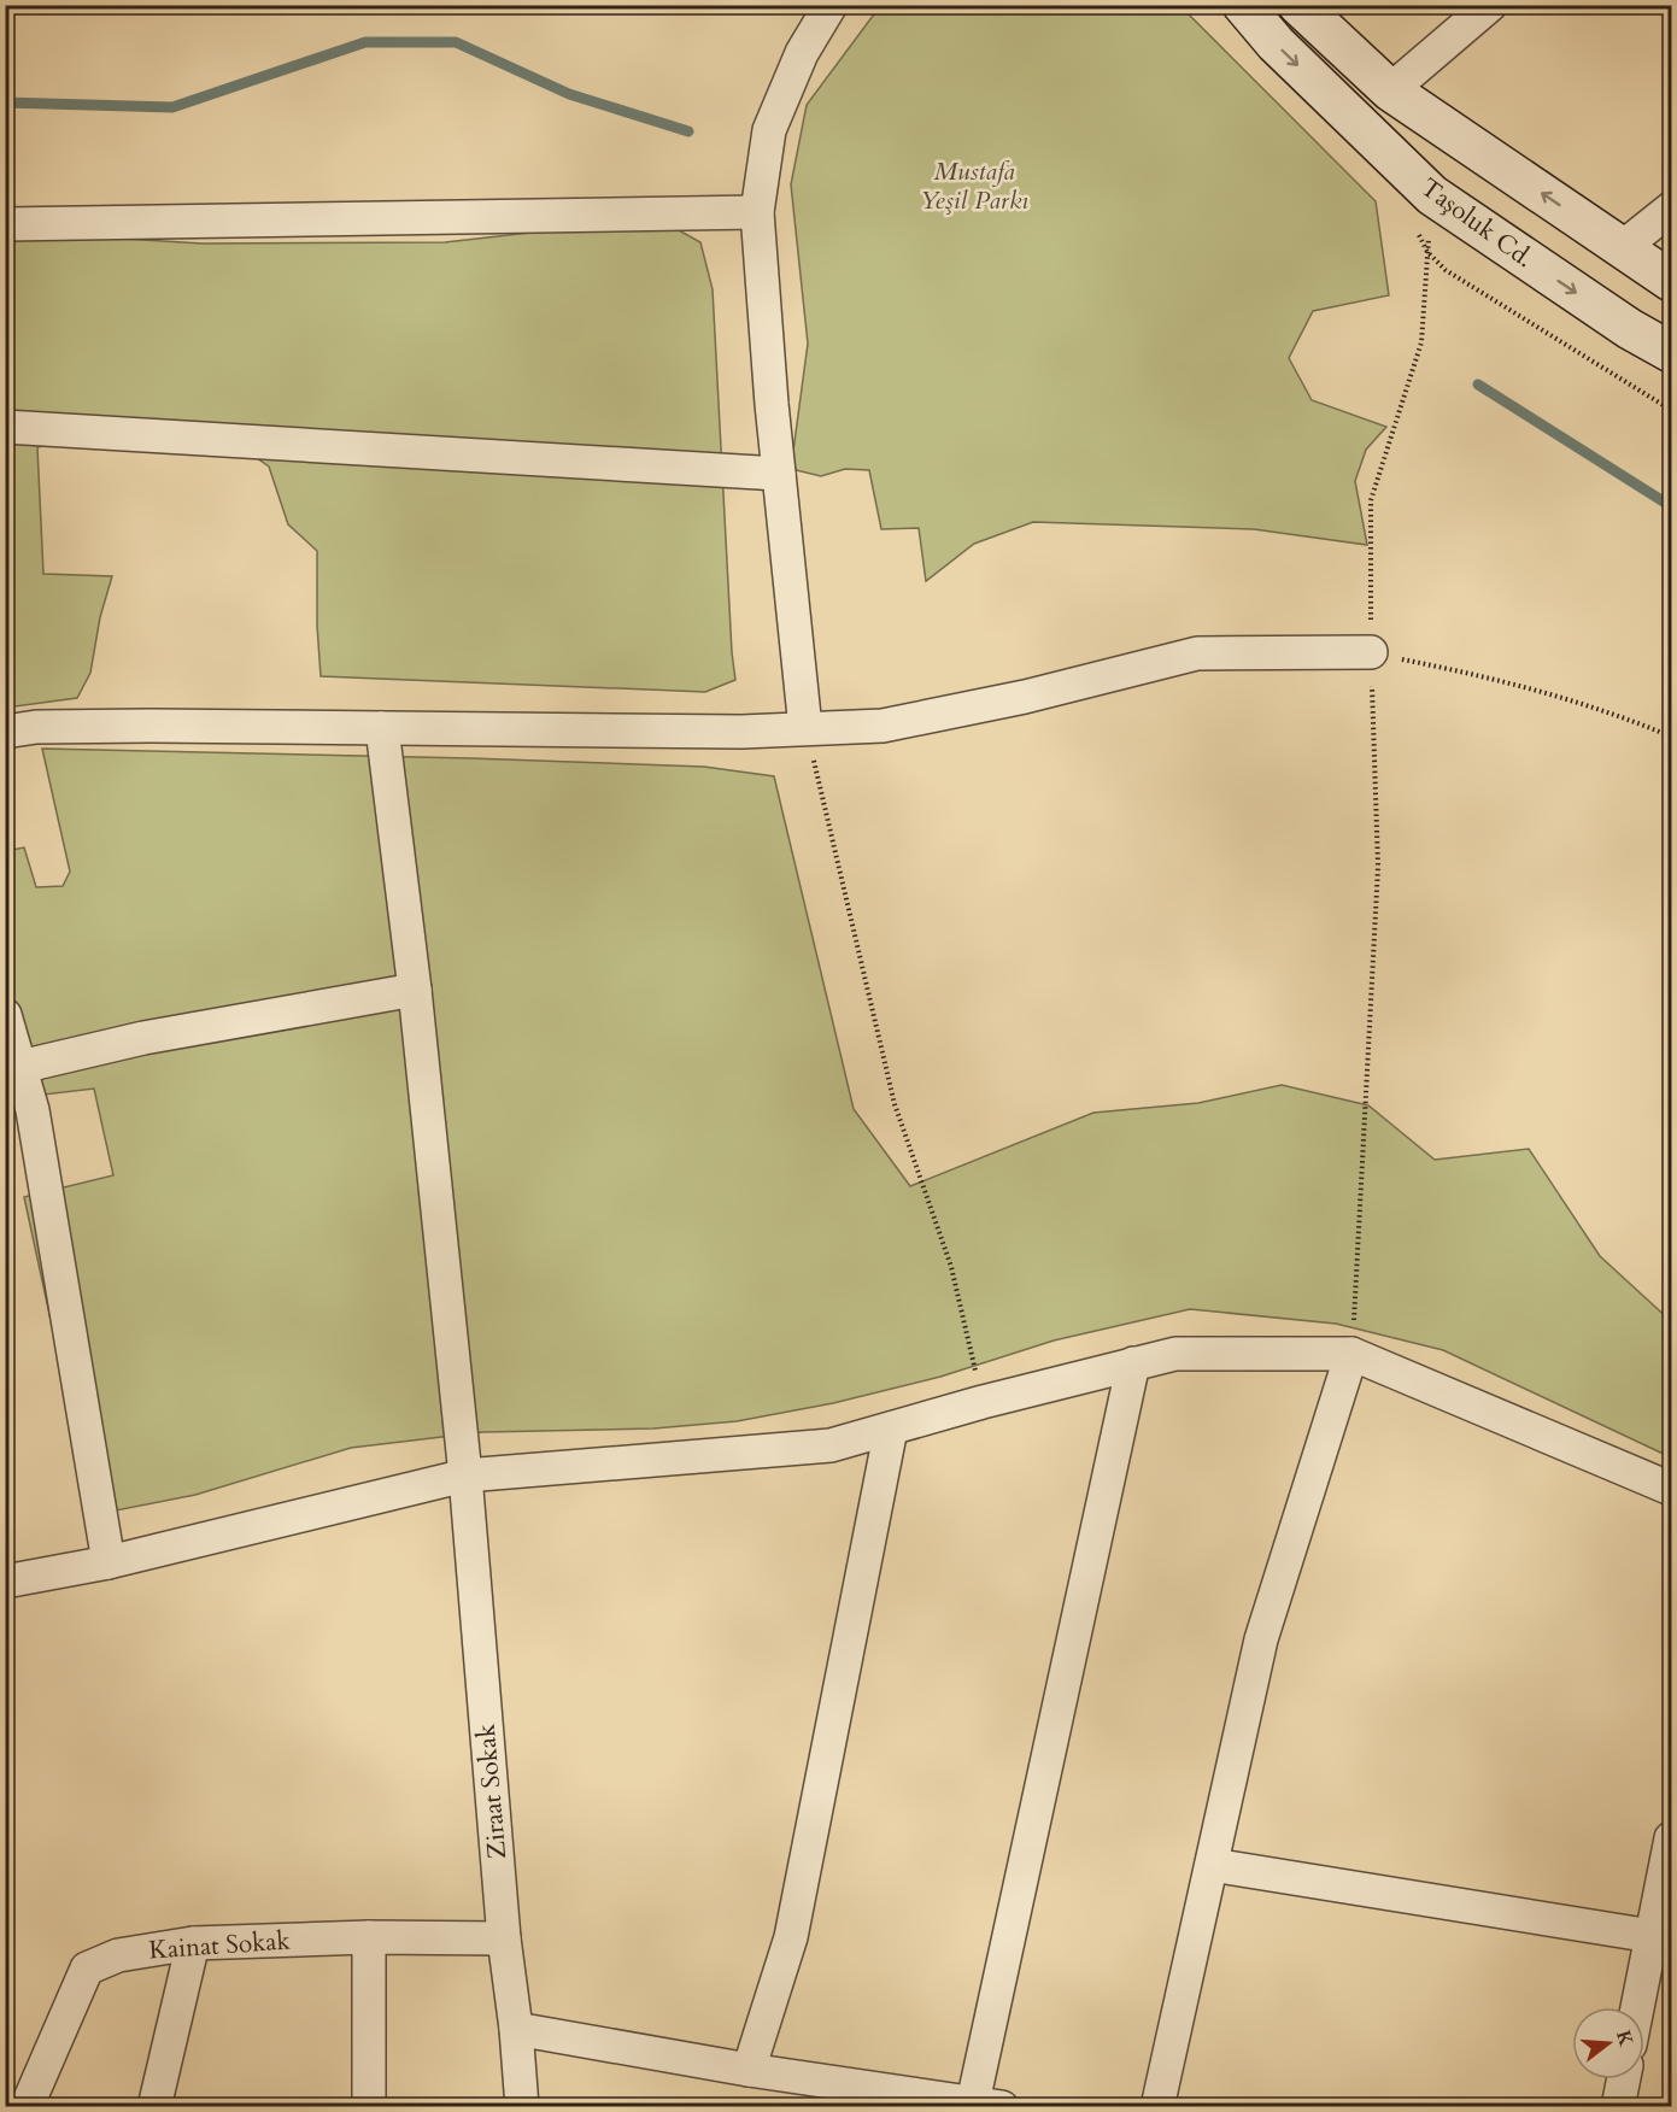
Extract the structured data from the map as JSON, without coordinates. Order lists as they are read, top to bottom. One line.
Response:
{"streets":{"street":["Taşoluk Cd.","Ziraat Sokak","Kainat Sokak"]},"crossings":[["Ziraat Sokak","Kainat Sokak"]],"parks":["Mustafa Yeşil Parkı"],"north":"right"}
